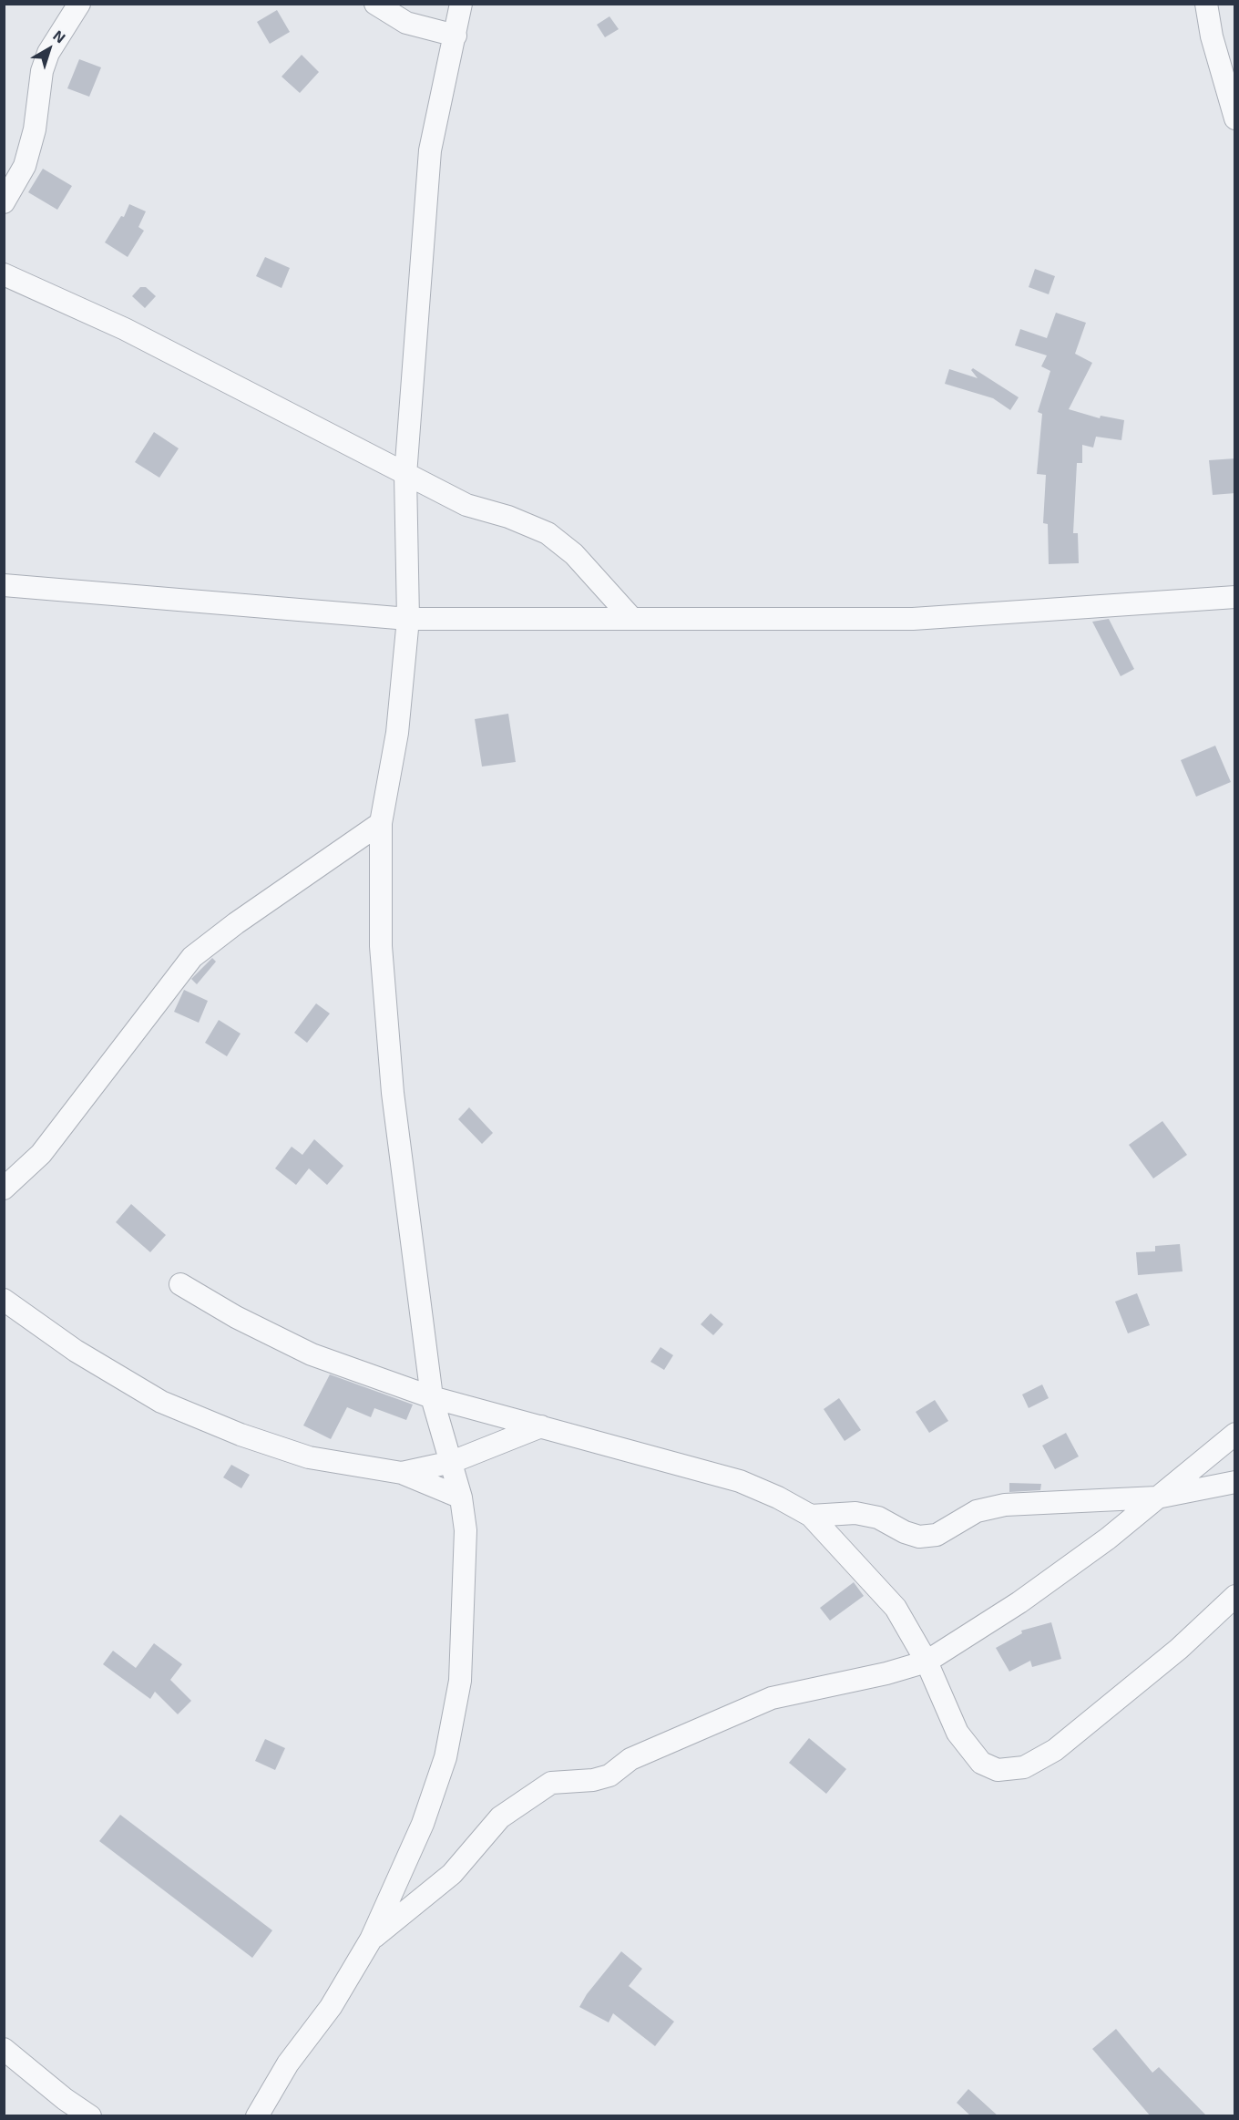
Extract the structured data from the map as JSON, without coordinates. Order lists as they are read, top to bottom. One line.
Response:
{"north":"top right"}
